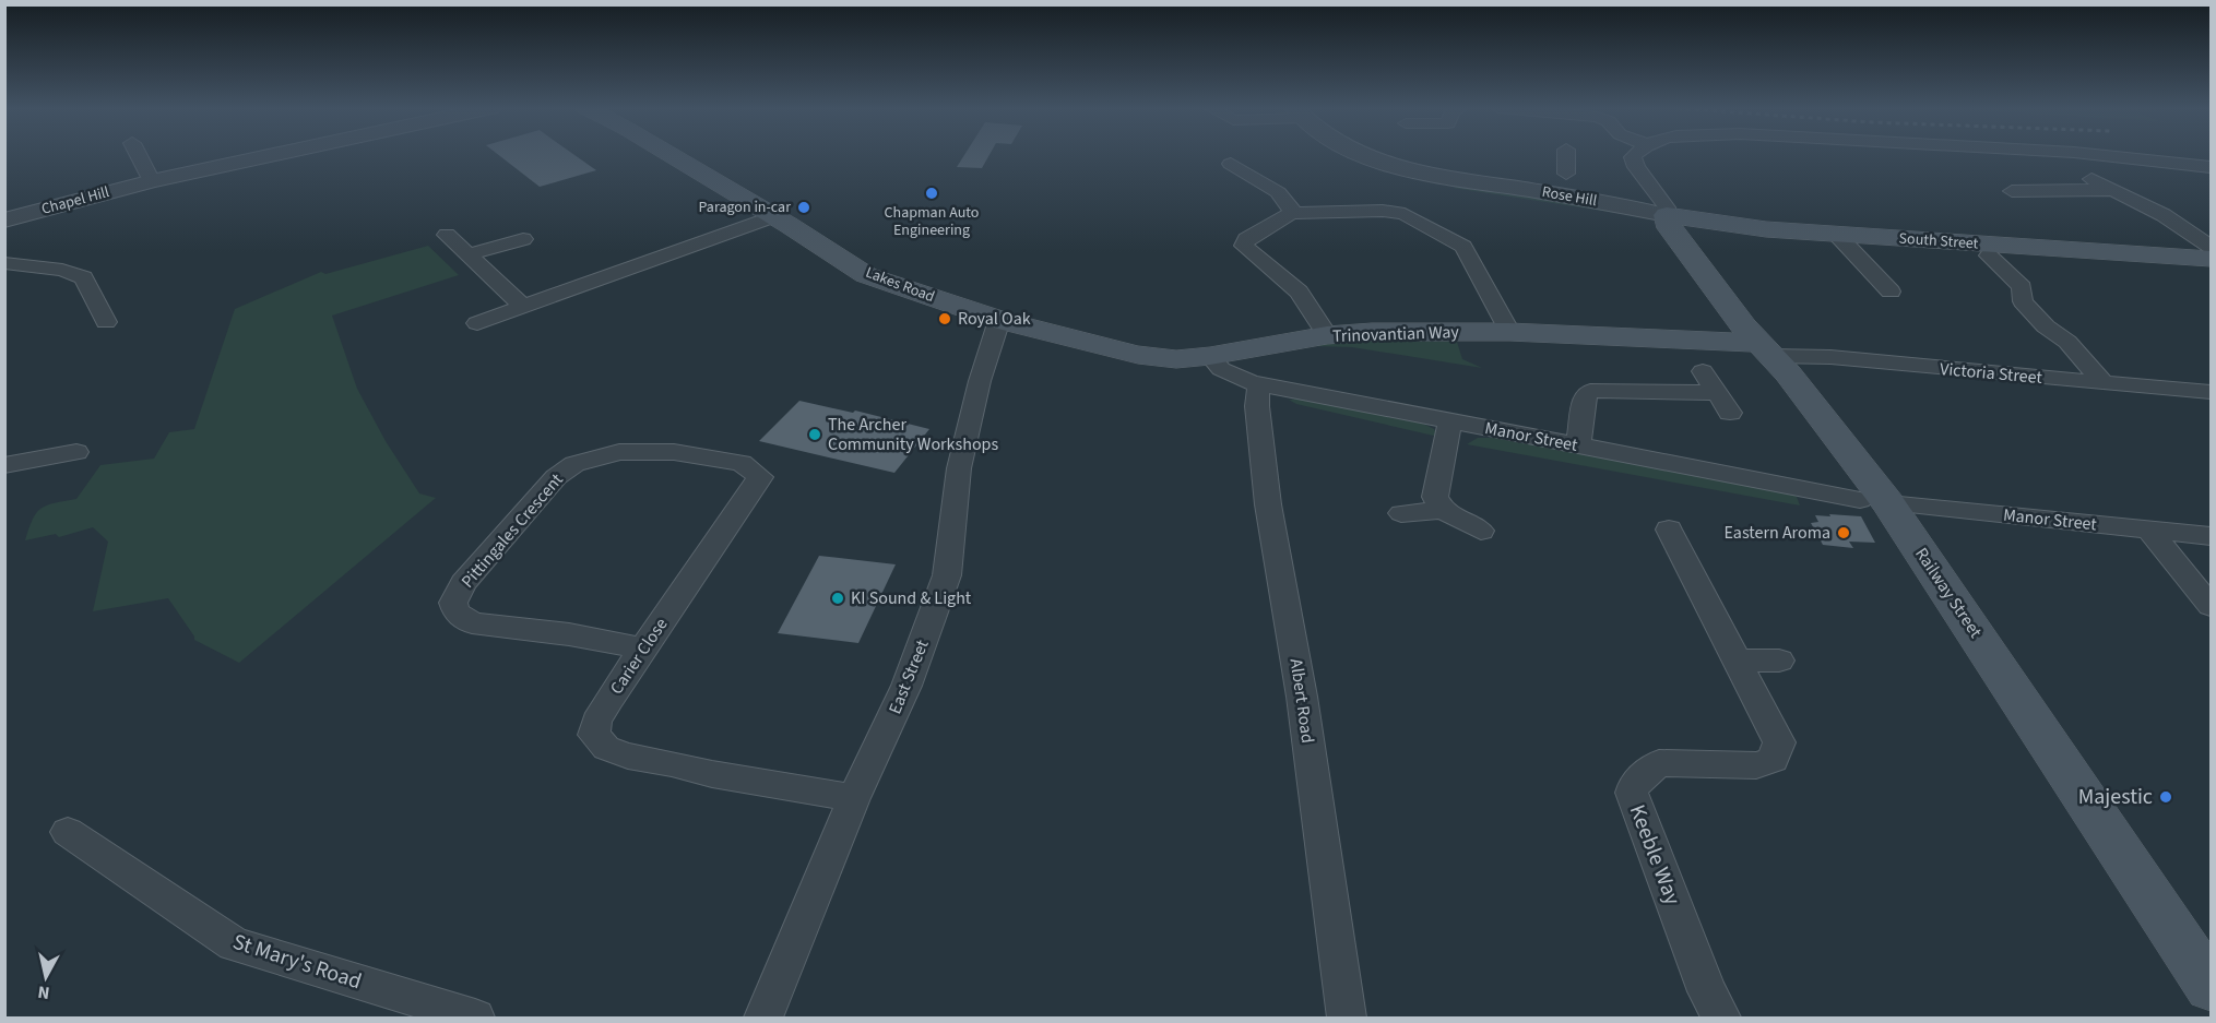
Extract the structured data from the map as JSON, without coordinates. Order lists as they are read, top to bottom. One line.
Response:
{"streets":{"main road":["South Street","Lakes Road","Trinovantian Way","Railway Street"],"street":["Rose Hill","Chapel Hill","Victoria Street","Manor Street","Pittingales Crescent","Carier Close","East Street","Albert Road","Keeble Way","St Mary's Road"]},"crossings":[["Rose Hill","South Street"],["Rose Hill","Railway Street"],["South Street","Railway Street"],["Lakes Road","Trinovantian Way"],["Lakes Road","Manor Street"],["Lakes Road","East Street"],["Trinovantian Way","Victoria Street"],["Trinovantian Way","Manor Street"],["Trinovantian Way","Railway Street"],["Victoria Street","Railway Street"],["Manor Street","Railway Street"],["Manor Street","Albert Road"],["Pittingales Crescent","Carier Close"],["Carier Close","East Street"]],"places":["Chapman Auto Engineering","Paragon in-car","Royal Oak","The Archer Community Workshops","Eastern Aroma","KI Sound & Light","Majestic"],"north":"bottom"}
